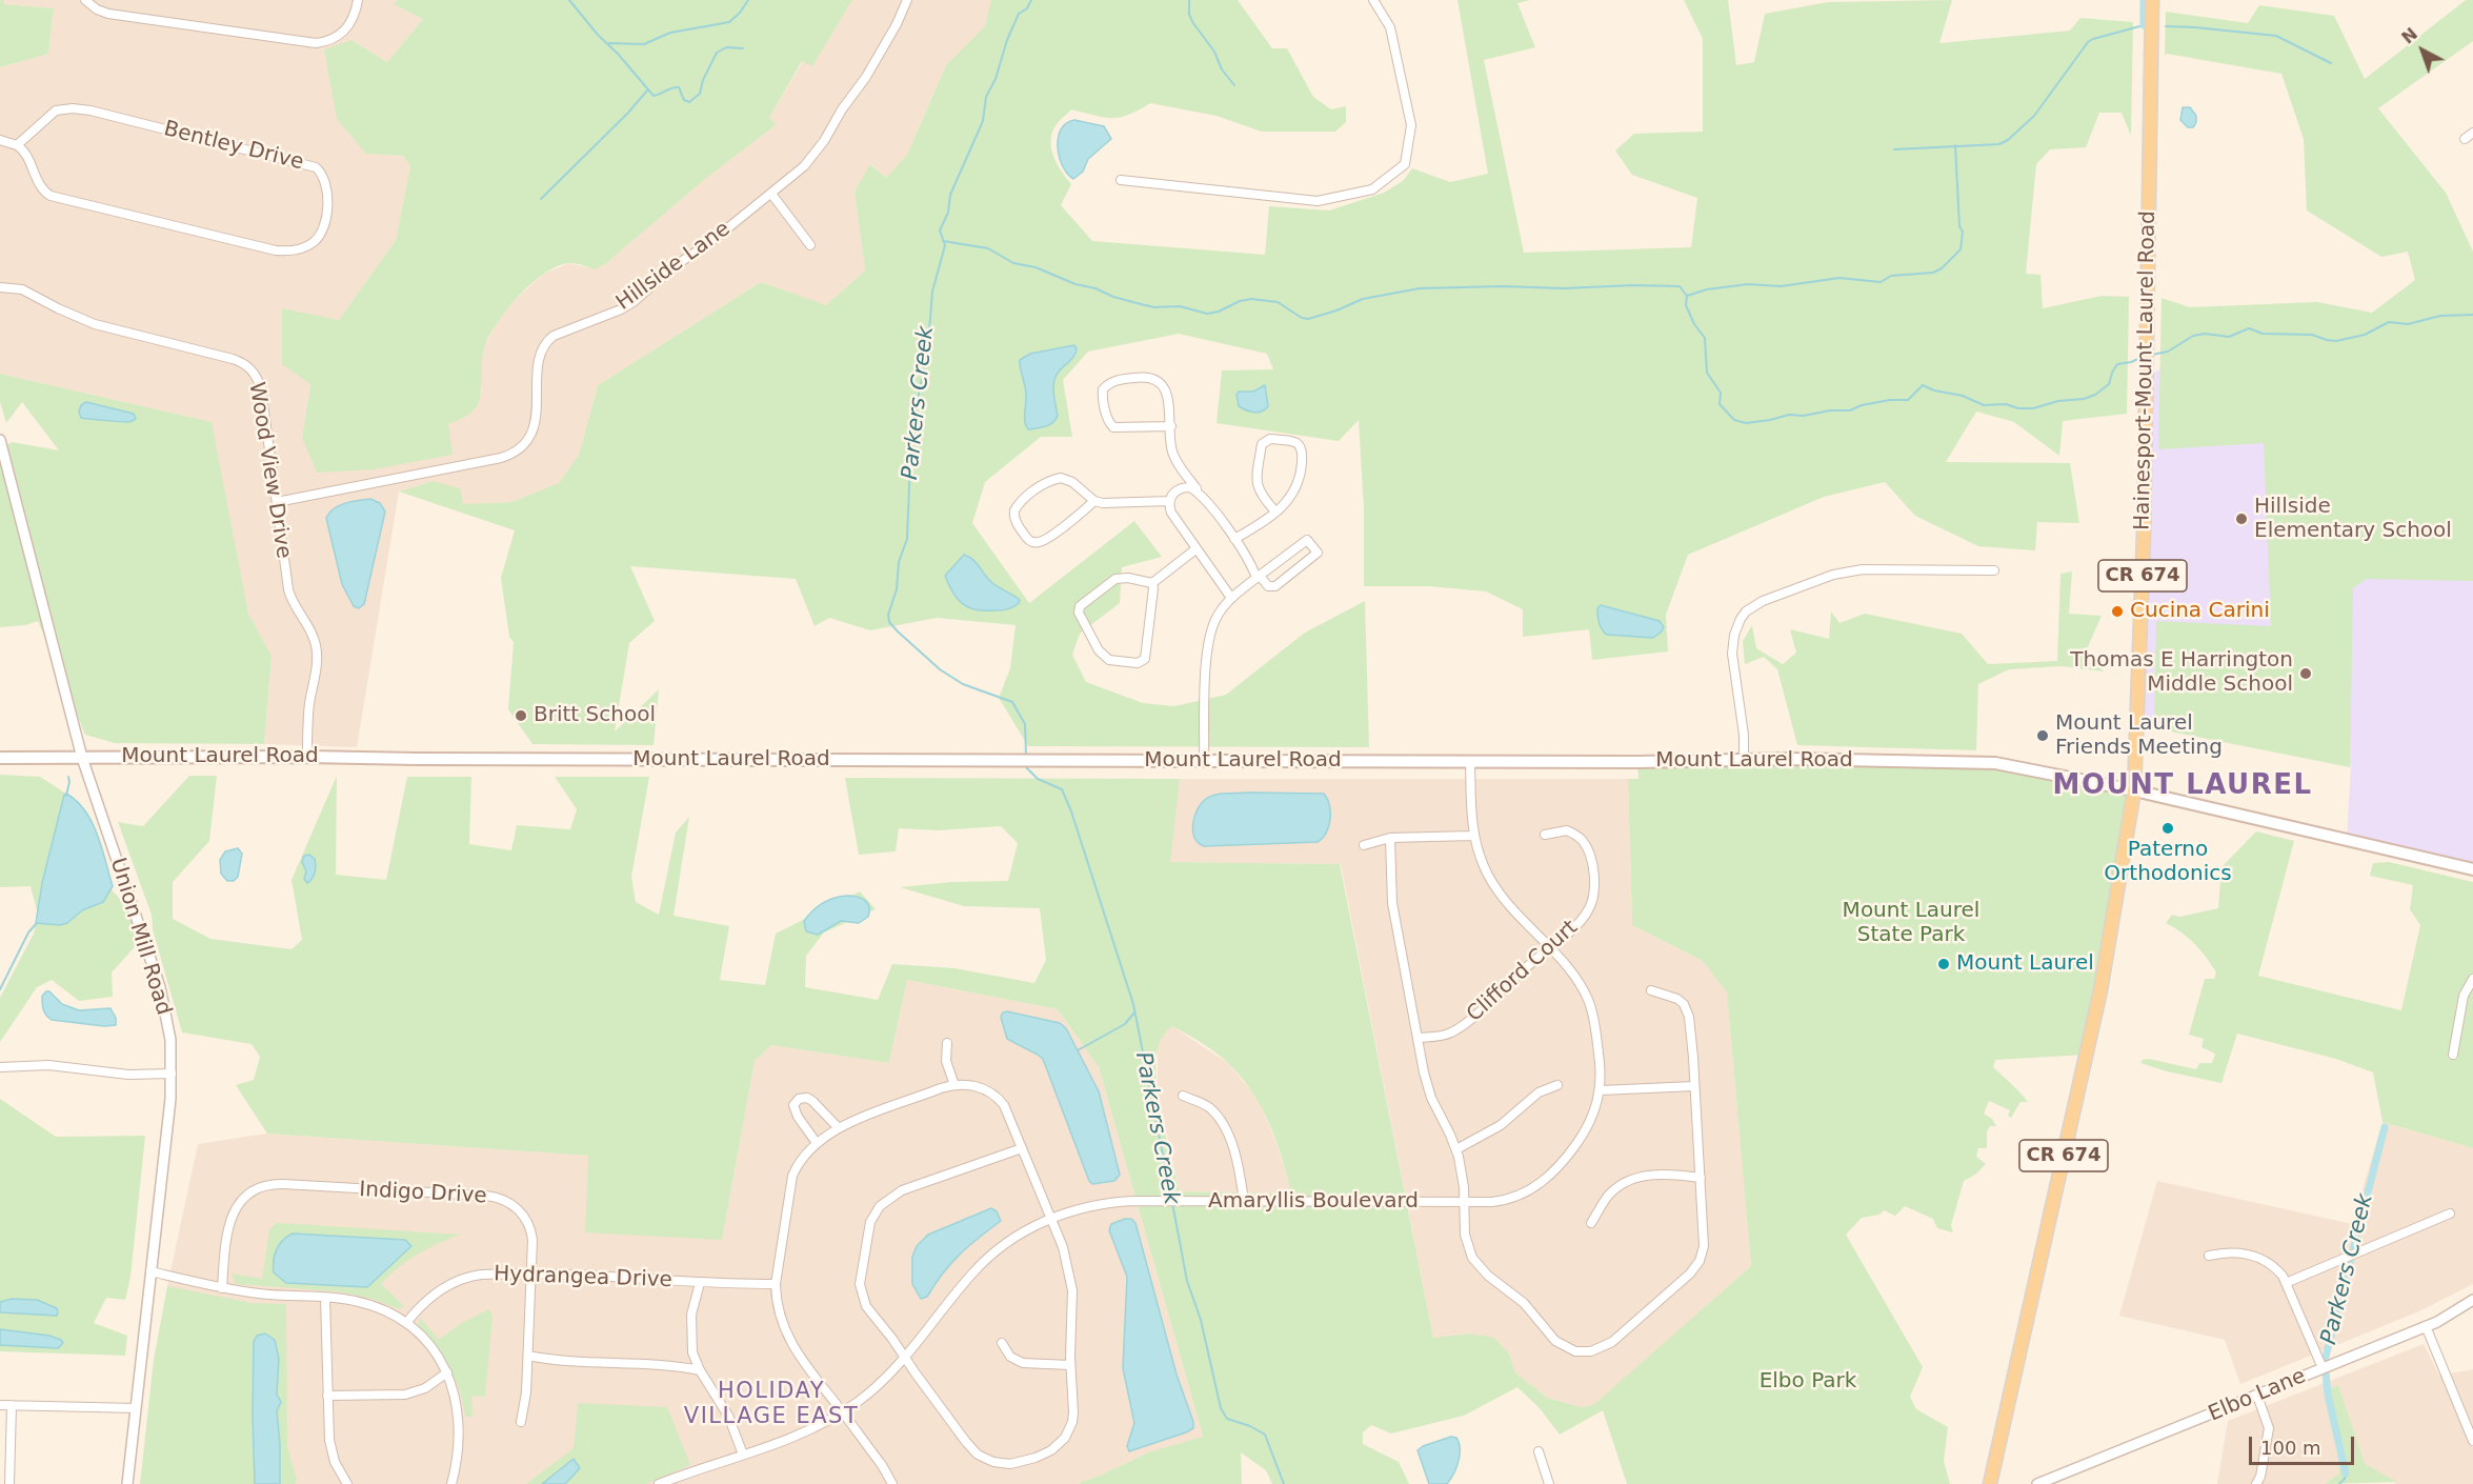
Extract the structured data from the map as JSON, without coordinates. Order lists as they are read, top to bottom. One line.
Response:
{"streets":{"main road":["Hainesport-Mount Laurel Road","CR 674","Mount Laurel Road"],"street":["Bentley Drive","Hillside Lane","Wood View Drive","Union Mill Road","Clifford Court","Indigo Drive","Amaryllis Boulevard","Hydrangea Drive","Elbo Lane"]},"crossings":[["Hillside Lane","Wood View Drive"],["Hainesport-Mount Laurel Road","Mount Laurel Road"],["Wood View Drive","Mount Laurel Road"],["Mount Laurel Road","Union Mill Road"],["Mount Laurel Road","Amaryllis Boulevard"],["Clifford Court","Amaryllis Boulevard"],["Indigo Drive","Hydrangea Drive"]],"districts":["MOUNT LAUREL","HOLIDAY VILLAGE EAST"],"water":["Parkers Creek"],"parks":["Mount Laurel State Park","Elbo Park"],"places":["Hillside Elementary School","Cucina Carini","Thomas E Harrington Middle School","Britt School","Mount Laurel Friends Meeting","Paterno Orthodonics","Mount Laurel"],"scale_bar":"100 m","north":"top left"}
